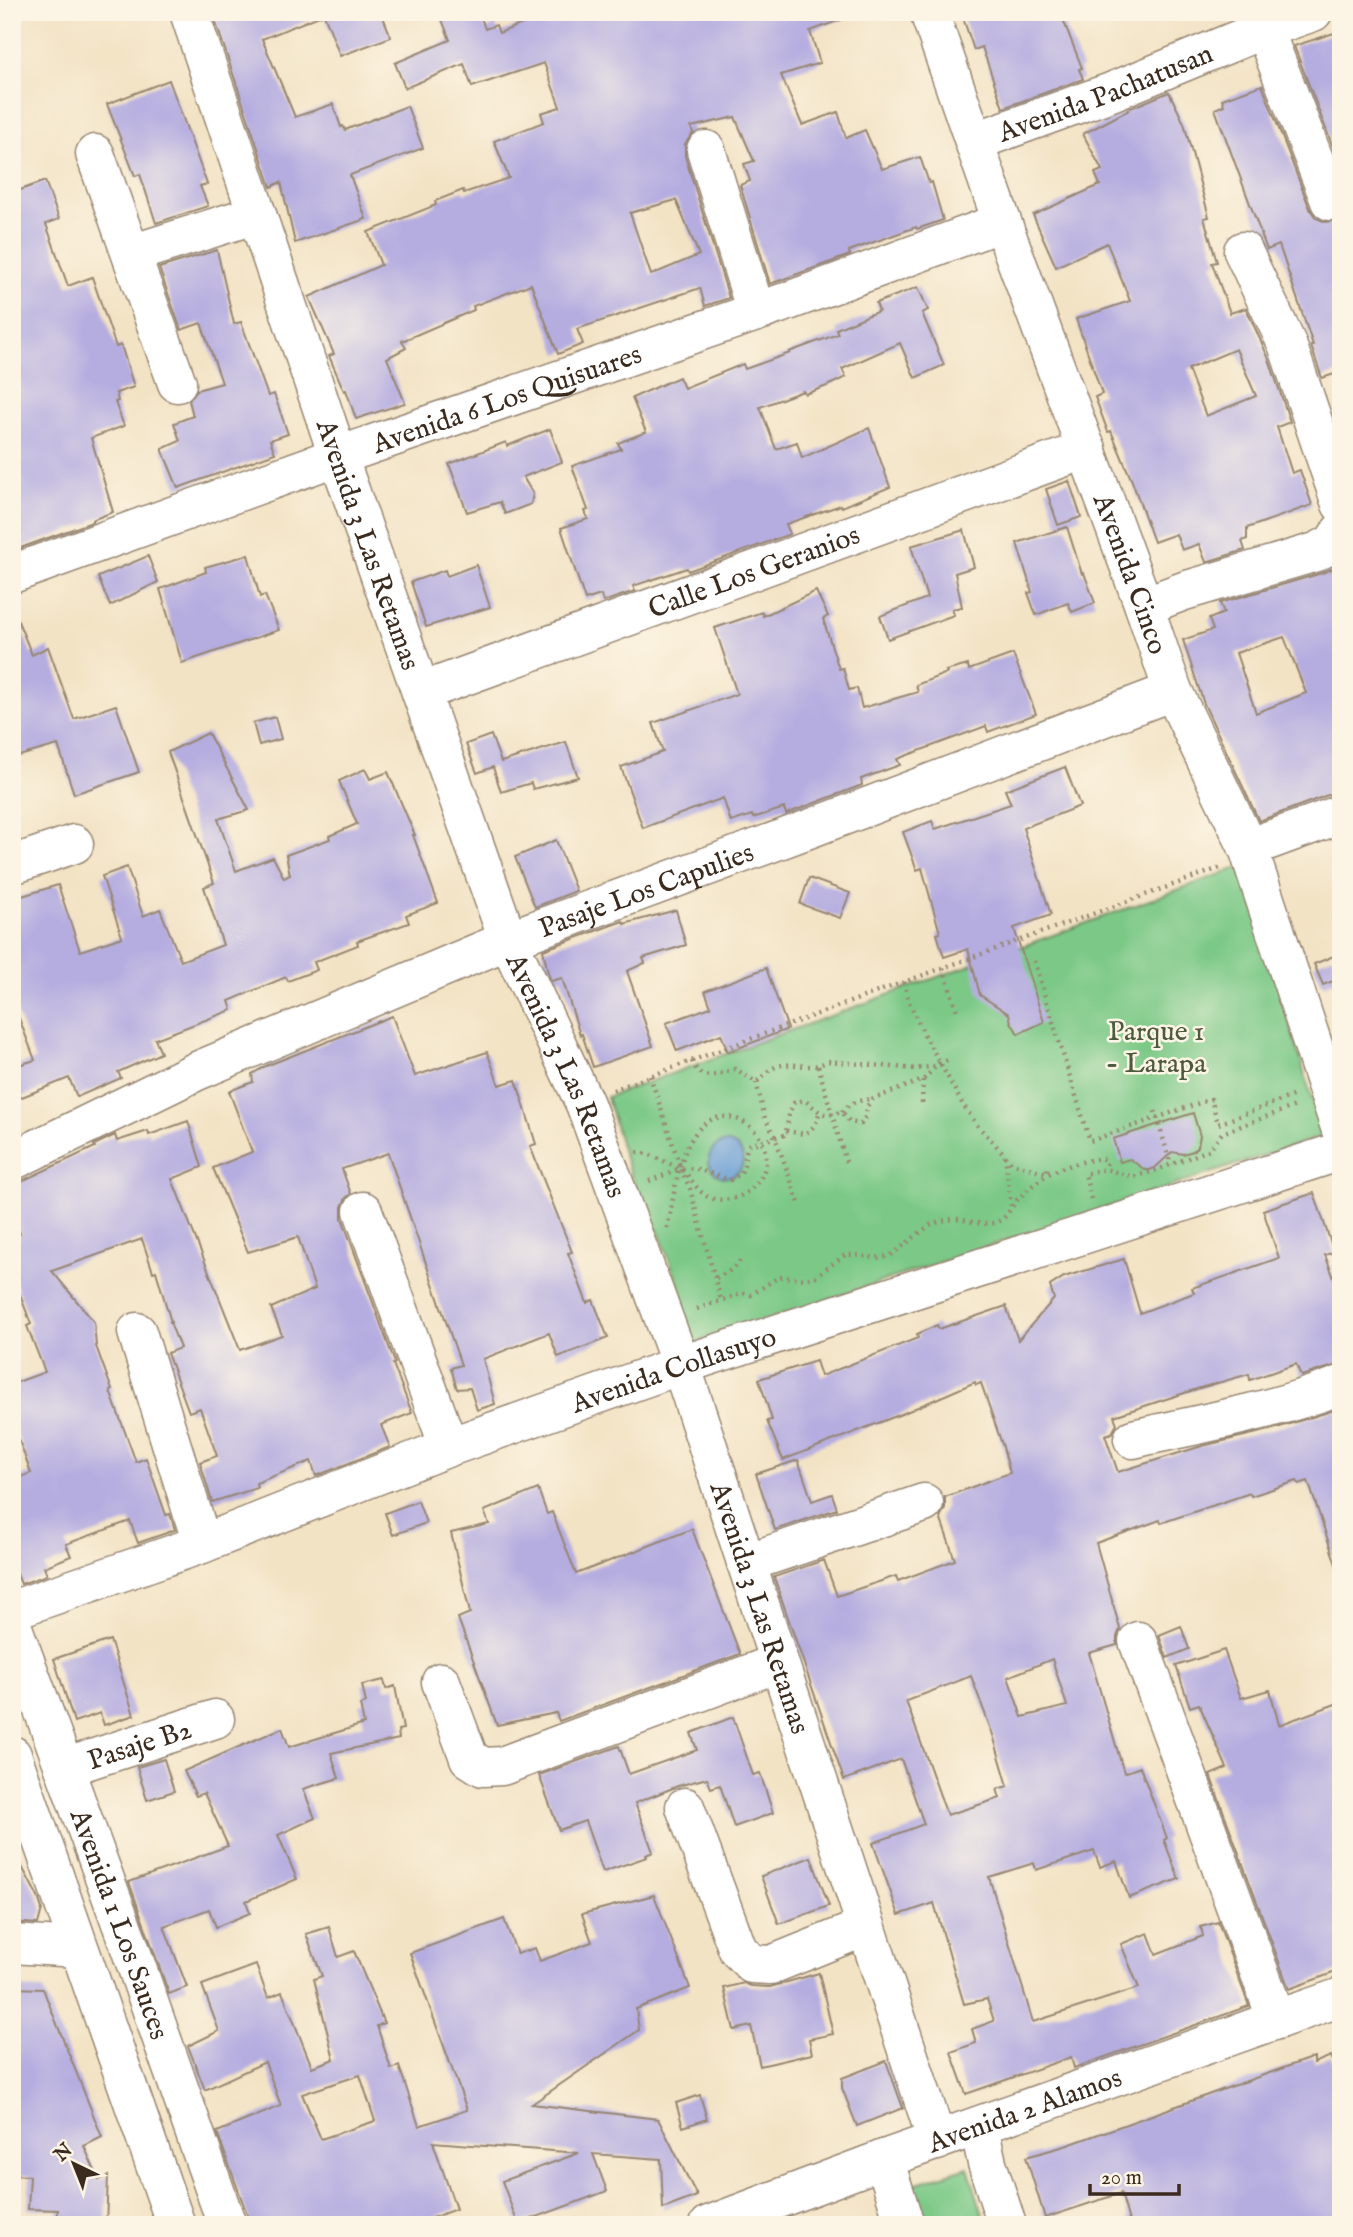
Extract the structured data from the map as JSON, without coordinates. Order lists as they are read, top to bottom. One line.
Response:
{"streets":{"street":["Avenida Pachatusan","Avenida 6 Los Quisuares","Avenida 3 Las Retamas","Calle Los Geranios","Avenida Cinco","Pasaje Los Capulies","Avenida Collasuyo","Pasaje B2","Avenida 1 Los Sauces","Avenida 2 Alamos"]},"crossings":[["Avenida Pachatusan","Avenida Cinco"],["Avenida 6 Los Quisuares","Avenida 3 Las Retamas"],["Avenida 6 Los Quisuares","Avenida Cinco"],["Avenida 3 Las Retamas","Calle Los Geranios"],["Avenida 3 Las Retamas","Pasaje Los Capulies"],["Avenida 3 Las Retamas","Avenida Collasuyo"],["Avenida 3 Las Retamas","Avenida 2 Alamos"],["Calle Los Geranios","Avenida Cinco"],["Avenida Cinco","Pasaje Los Capulies"],["Pasaje B2","Avenida 1 Los Sauces"]],"parks":["Parque 1 - Larapa"],"scale_bar":"20 m","north":"top left"}
